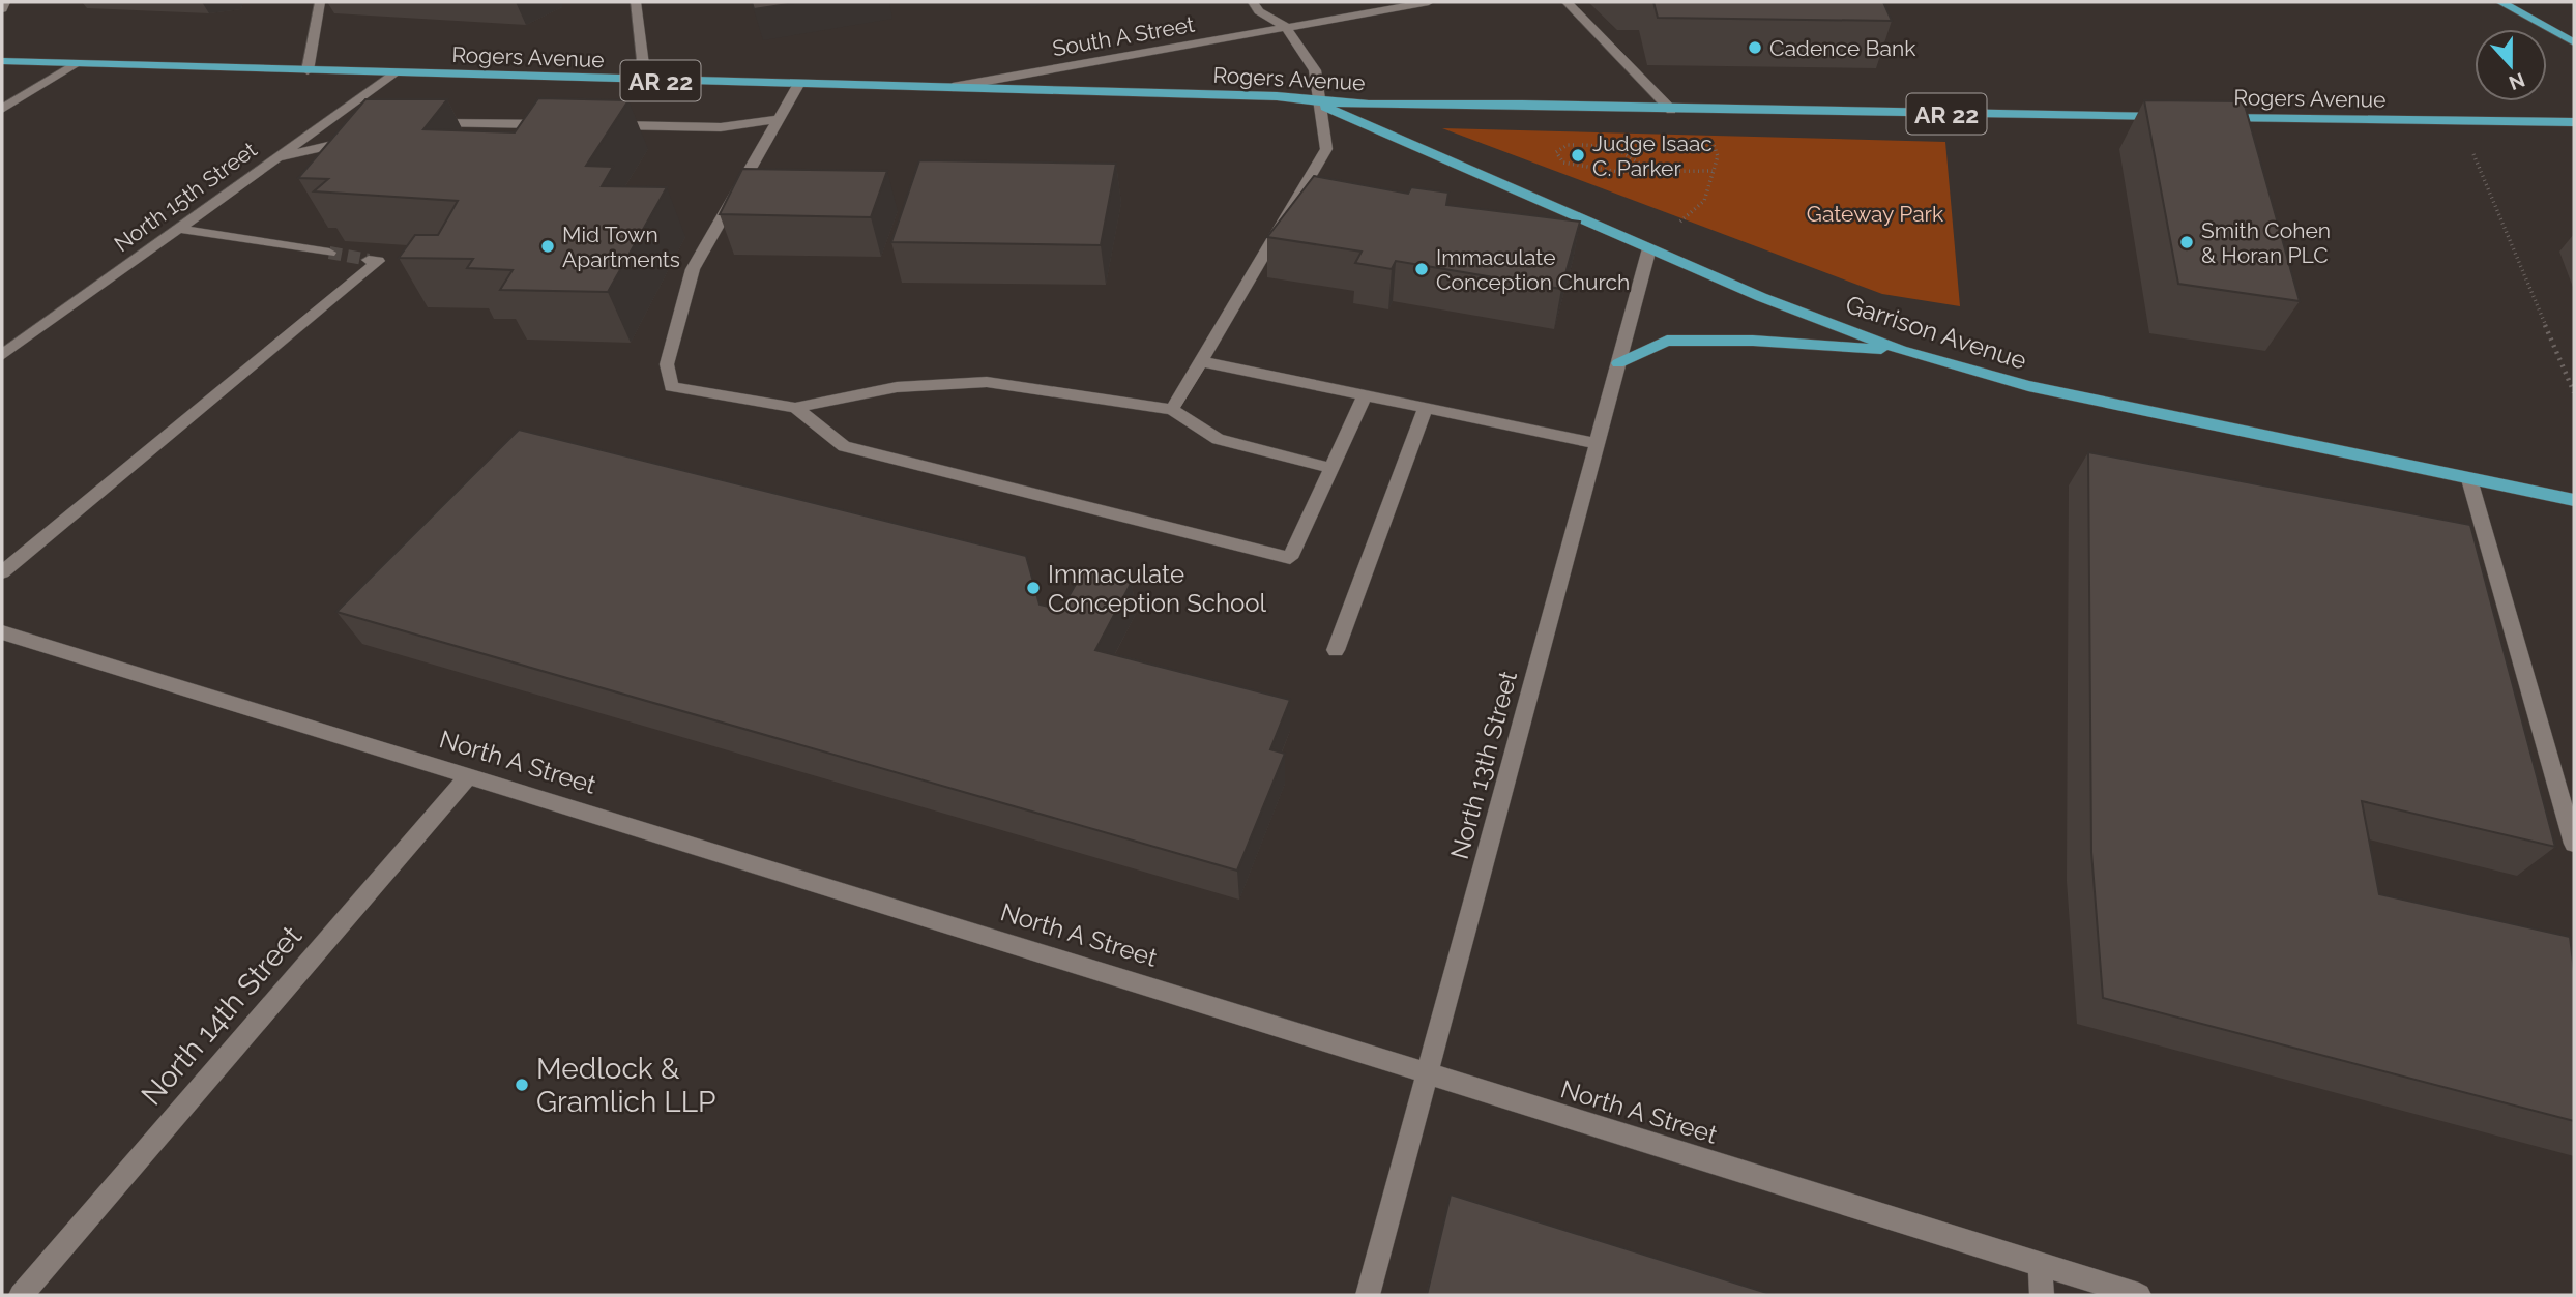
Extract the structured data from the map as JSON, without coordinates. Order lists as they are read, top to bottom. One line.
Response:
{"streets":{"main road":["Rogers Avenue","AR 22","Garrison Avenue"],"street":["South A Street","North 15th Street","North A Street","North 13th Street","North 14th Street"]},"crossings":[["South A Street","Rogers Avenue"],["Rogers Avenue","North 15th Street"],["Rogers Avenue","Garrison Avenue"],["Garrison Avenue","North 13th Street"],["North A Street","North 13th Street"],["North A Street","North 14th Street"]],"parks":["Gateway Park"],"places":["Cadence Bank","Judge Isaac C. Parker","Smith Cohen & Horan PLC","Mid Town Apartments","Immaculate Conception Church","Immaculate Conception School","Medlock & Gramlich LLP"],"north":"bottom"}
